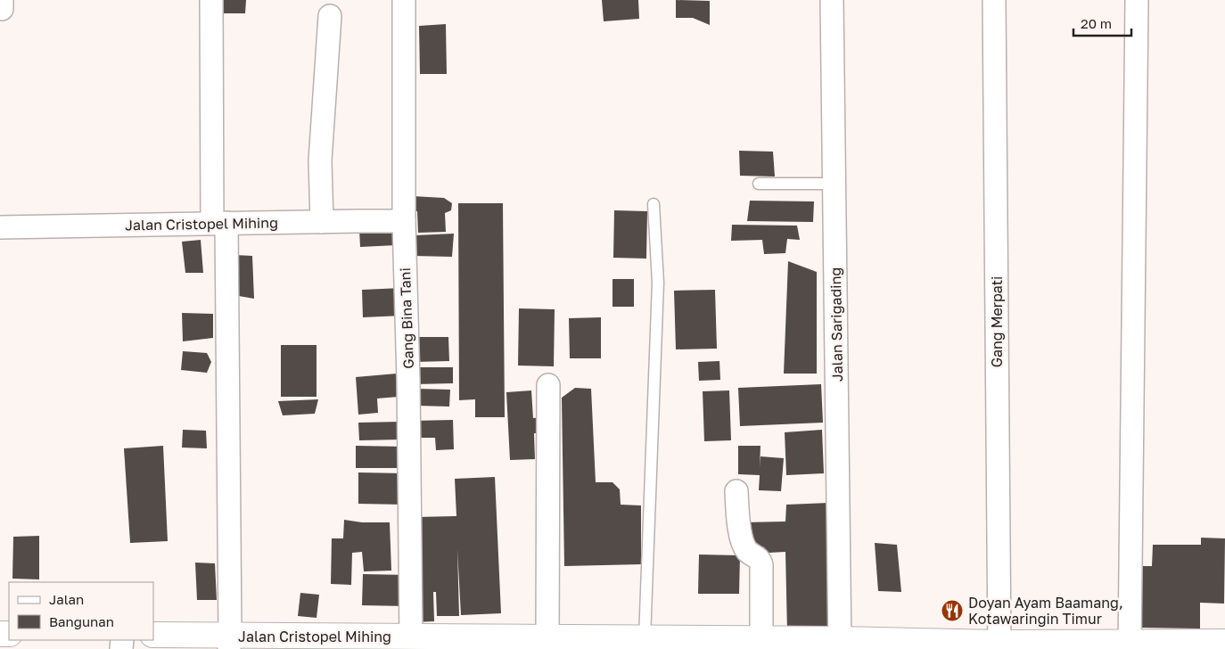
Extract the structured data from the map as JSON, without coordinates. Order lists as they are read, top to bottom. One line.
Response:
{"streets":{"street":["Jalan Cristopel Mihing","Gang Bina Tani","Gang Merpati","Jalan Sarigading"]},"crossings":[["Jalan Cristopel Mihing","Gang Bina Tani"],["Jalan Cristopel Mihing","Gang Merpati"],["Jalan Cristopel Mihing","Jalan Sarigading"]],"places":{"restaurant":["Doyan Ayam Baamang, Kotawaringin Timur"]},"legend":["Jalan","Bangunan"],"scale_bar":"20 m"}
